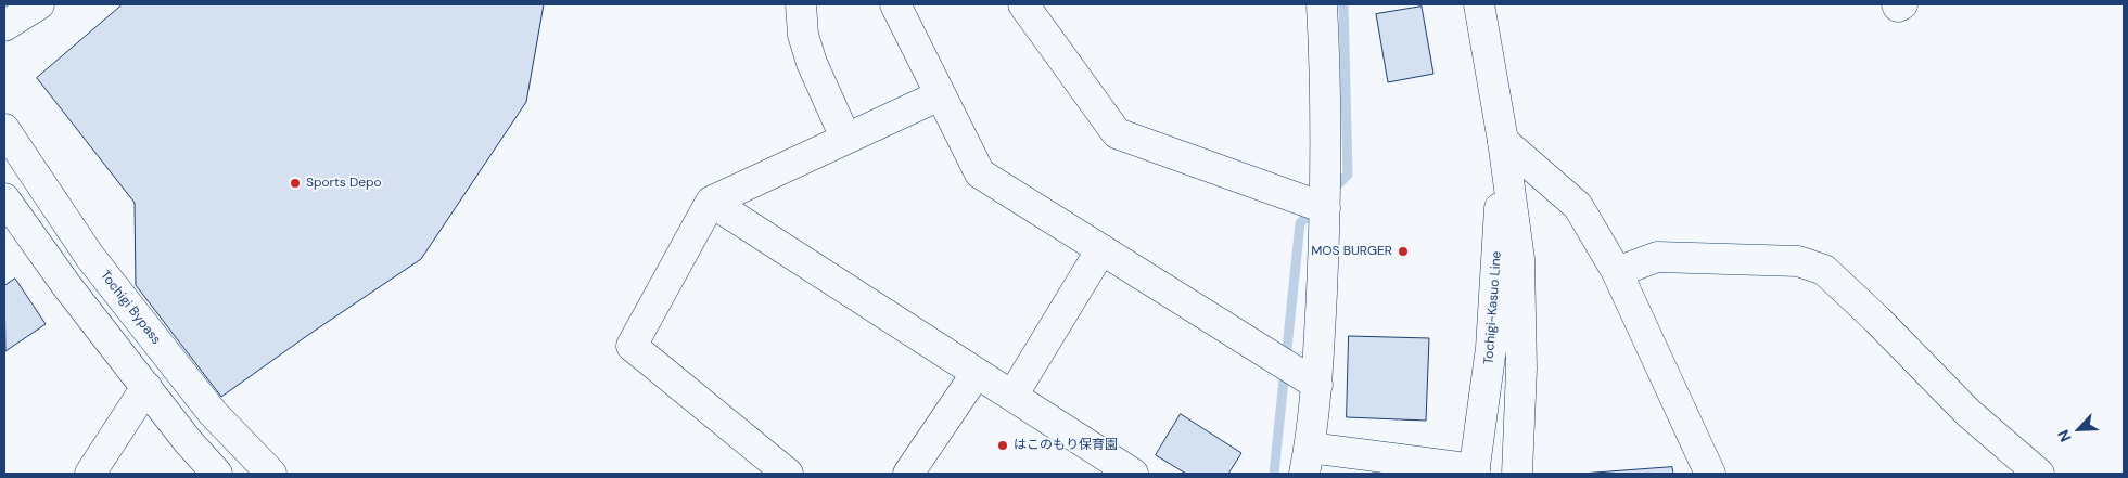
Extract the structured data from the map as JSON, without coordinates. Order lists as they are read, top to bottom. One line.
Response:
{"streets":{"street":["Tochigi Bypass","Tochigi-Kasuo Line"]},"places":["Sports Depo","MOS BURGER","はこのもり保育園"],"north":"bottom left"}
